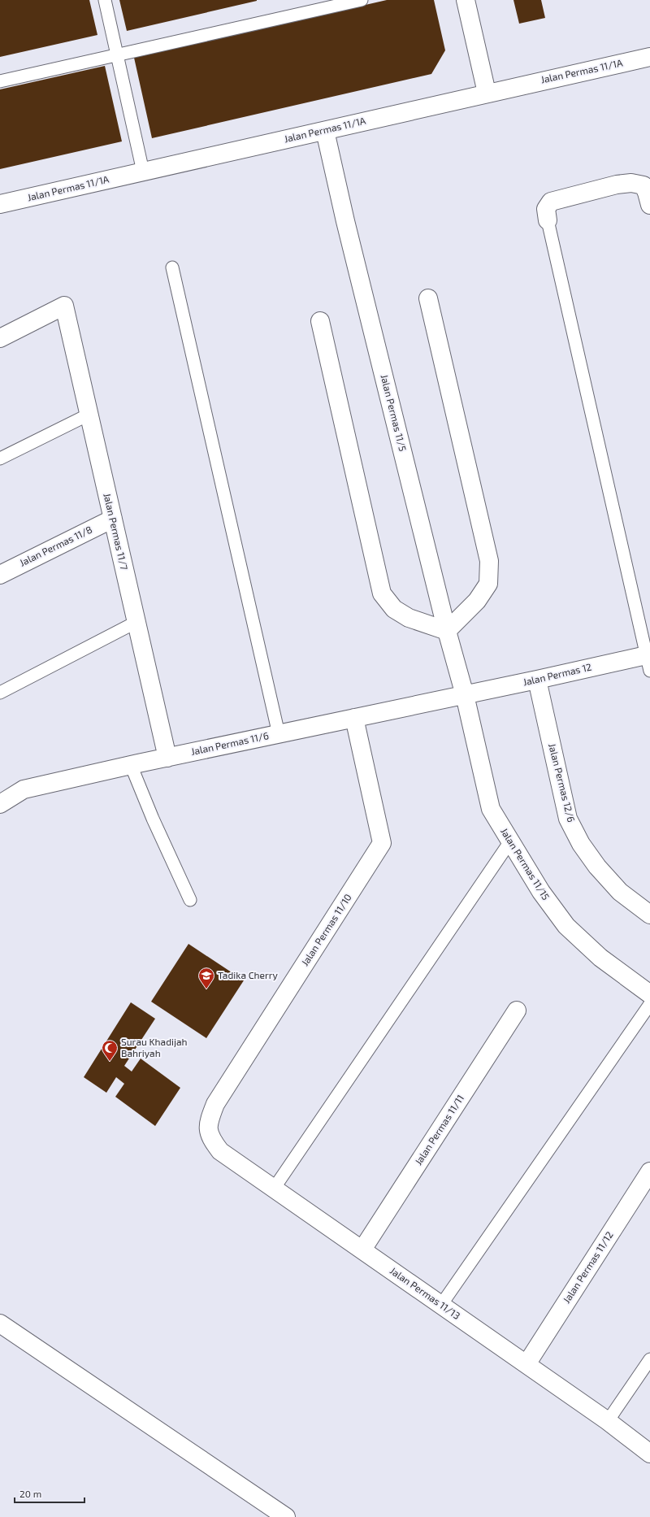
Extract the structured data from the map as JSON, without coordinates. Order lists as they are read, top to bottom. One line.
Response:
{"streets":{"street":["Jalan Permas 11/1A","Jalan Permas 11/5","Jalan Permas 11/7","Jalan Permas 11/8","Jalan Permas 12","Jalan Permas 11/6","Jalan Permas 12/6","Jalan Permas 11/15","Jalan Permas 11/10","Jalan Permas 11/11","Jalan Permas 11/12","Jalan Permas 11/13"]},"crossings":[["Jalan Permas 11/1A","Jalan Permas 11/5"],["Jalan Permas 11/5","Jalan Permas 12"],["Jalan Permas 11/5","Jalan Permas 11/6"],["Jalan Permas 11/5","Jalan Permas 11/15"],["Jalan Permas 11/7","Jalan Permas 11/8"],["Jalan Permas 11/7","Jalan Permas 11/6"],["Jalan Permas 12","Jalan Permas 11/6"],["Jalan Permas 12","Jalan Permas 12/6"],["Jalan Permas 12","Jalan Permas 11/15"],["Jalan Permas 11/6","Jalan Permas 11/15"],["Jalan Permas 11/6","Jalan Permas 11/10"],["Jalan Permas 11/10","Jalan Permas 11/13"],["Jalan Permas 11/11","Jalan Permas 11/13"],["Jalan Permas 11/12","Jalan Permas 11/13"]],"places":{"school or university":["Tadika Cherry"],"mosque":["Surau Khadijah Bahriyah"]},"scale_bar":"20 m"}
